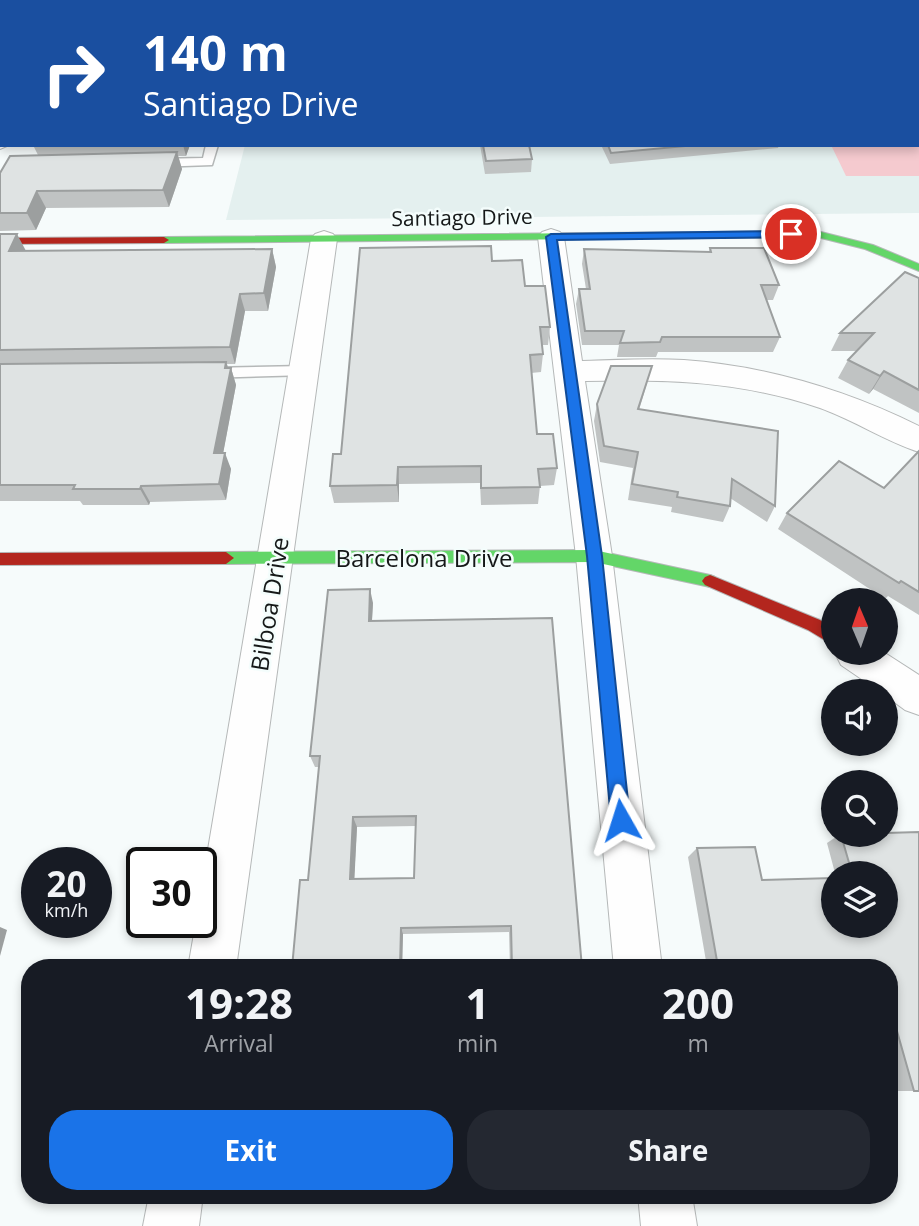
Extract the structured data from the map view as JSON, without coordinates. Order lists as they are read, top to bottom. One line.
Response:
{"streets":{"street":["Santiago Drive","Barcelona Drive","Bilboa Drive"]},"crossings":[["Santiago Drive","Bilboa Drive"],["Barcelona Drive","Bilboa Drive"]],"north":"top","page":{"turn":["140 m","Santiago Drive"],"speed":"20 km/h","limit":"30","eta":["19:28","Arrival","1","min","200","m"],"buttons":["Exit","Share"]}}
